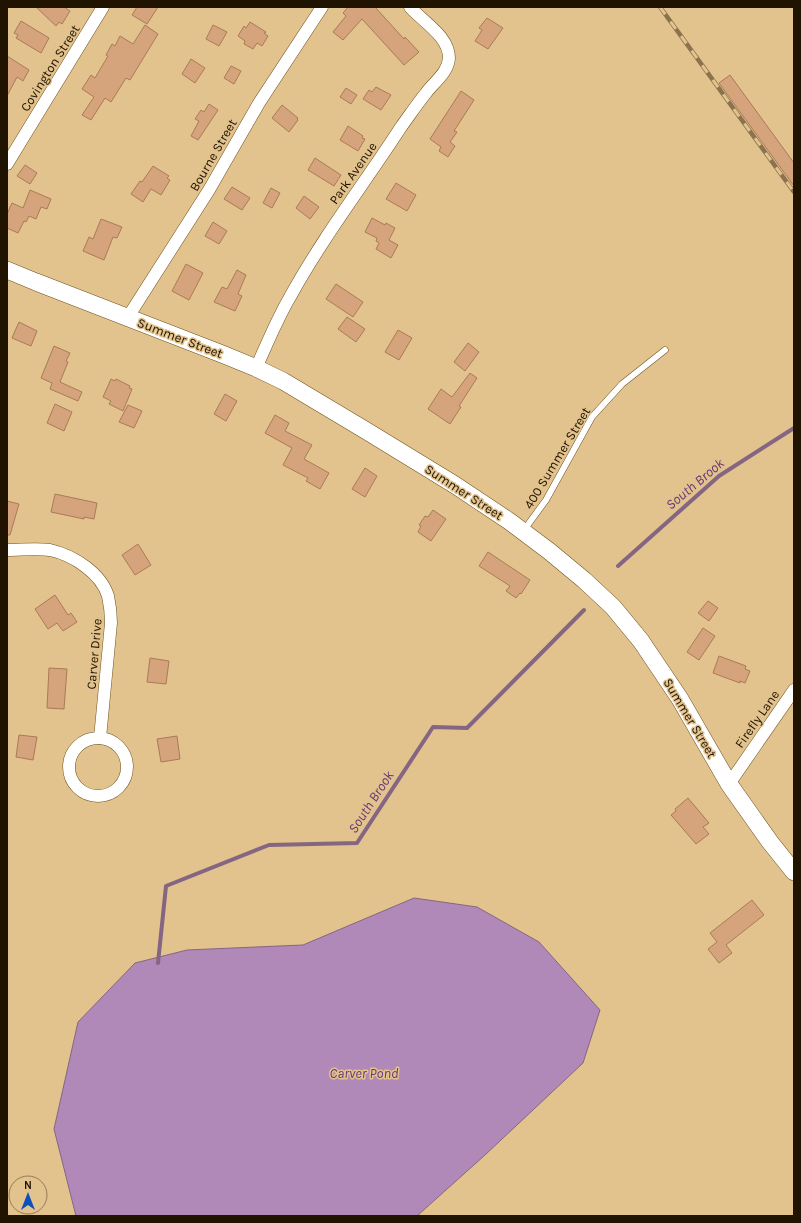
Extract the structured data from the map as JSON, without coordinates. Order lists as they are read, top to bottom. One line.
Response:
{"streets":{"main road":["Summer Street"],"street":["Covington Street","Bourne Street","Park Avenue","Carver Drive","Firefly Lane"],"lane":["400 Summer Street"]},"crossings":[["Bourne Street","Summer Street"],["Park Avenue","Summer Street"],["Summer Street","400 Summer Street"],["Summer Street","Firefly Lane"]],"water":["South Brook","Carver Pond"],"north":"top"}
